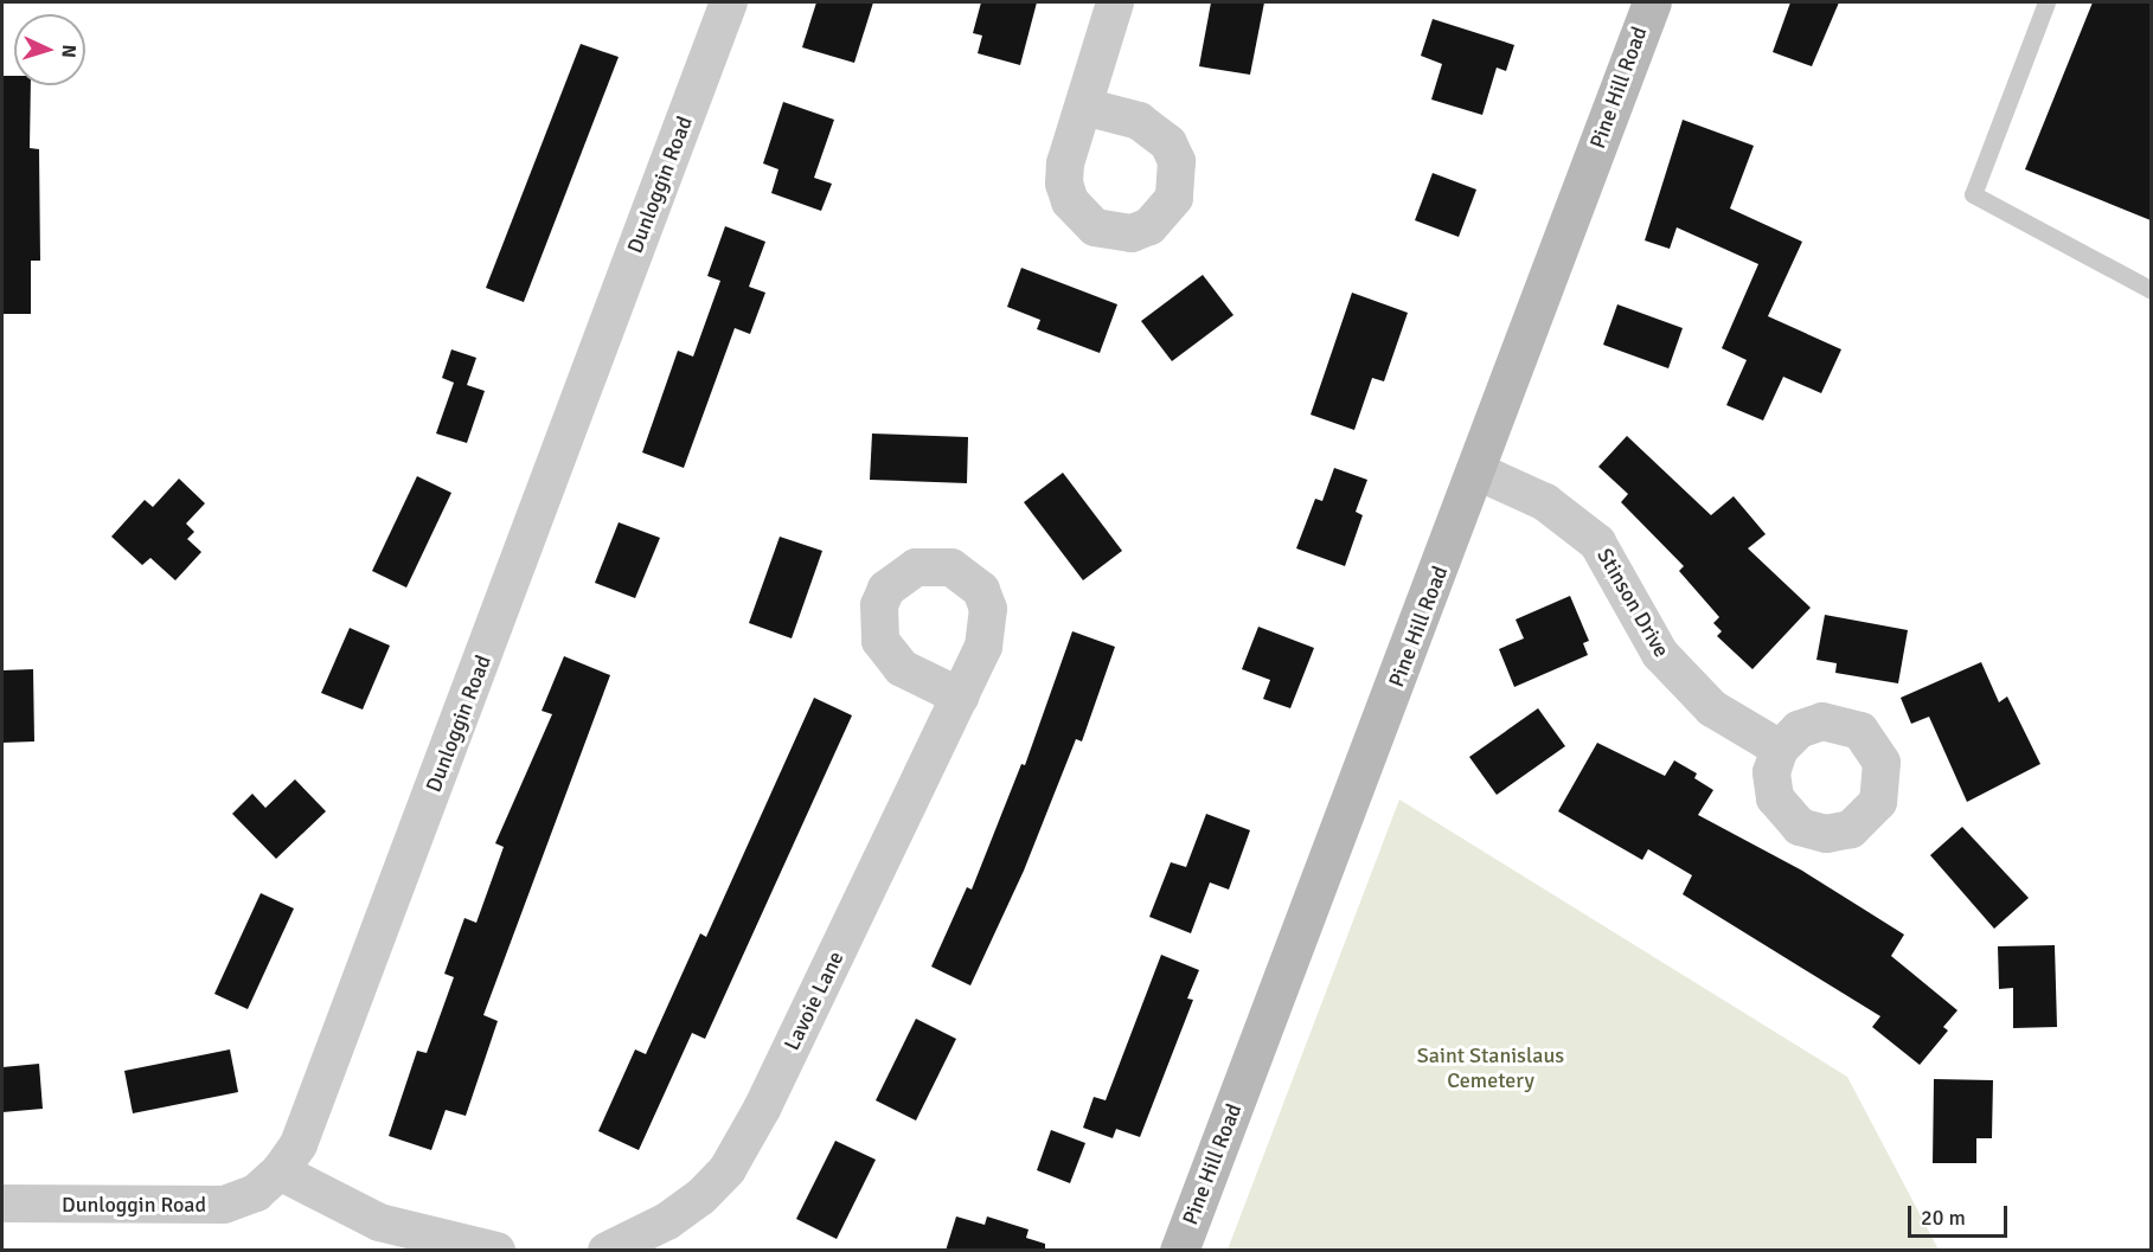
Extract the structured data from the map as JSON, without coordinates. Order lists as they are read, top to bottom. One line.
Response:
{"streets":{"street":["Pine Hill Road","Dunloggin Road","Stinson Drive","Lavoie Lane"]},"crossings":[["Pine Hill Road","Stinson Drive"]],"parks":["Saint Stanislaus Cemetery"],"scale_bar":"20 m","north":"right"}
